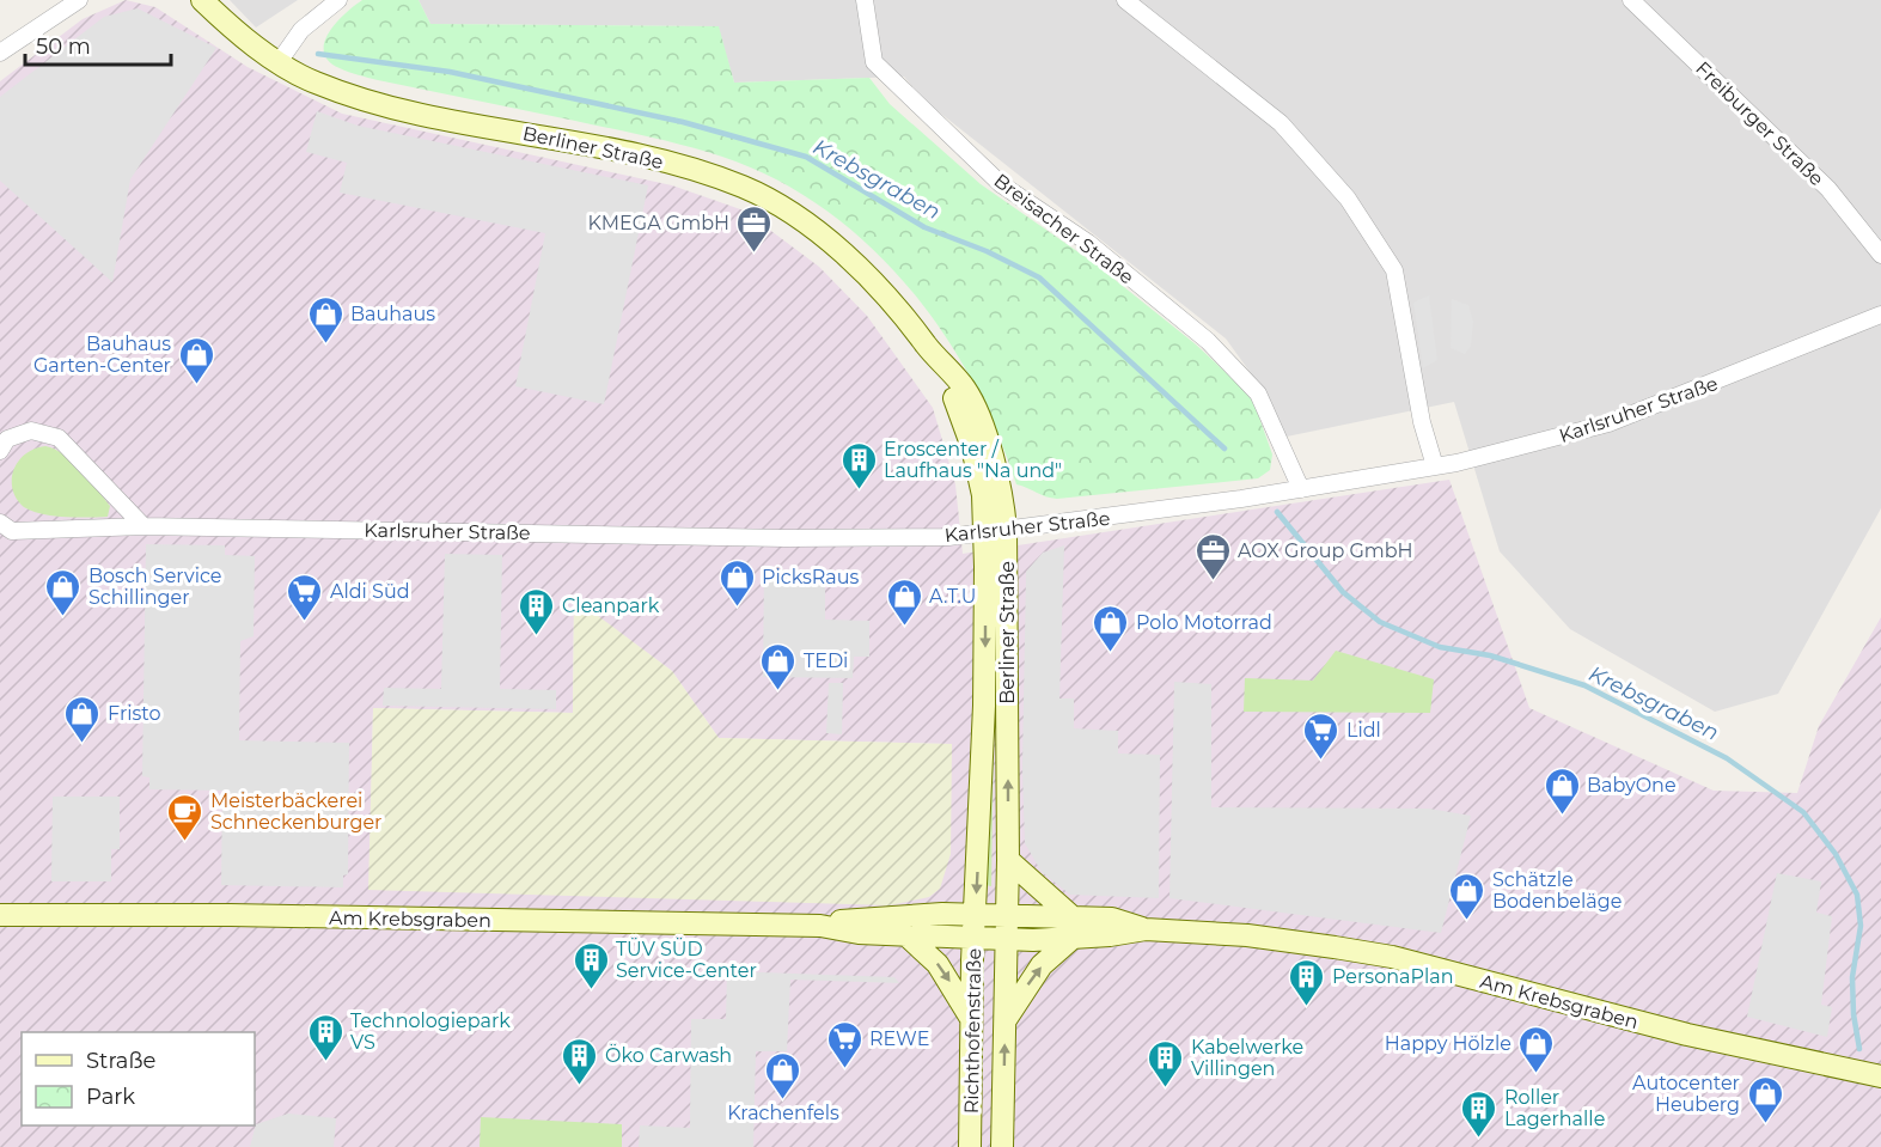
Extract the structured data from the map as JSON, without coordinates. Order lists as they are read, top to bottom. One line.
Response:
{"streets":{"street":["Freiburger Straße","Berliner Straße","Breisacher Straße","Karlsruher Straße","Am Krebsgraben","Richthofenstraße"]},"crossings":[["Berliner Straße","Karlsruher Straße"],["Berliner Straße","Am Krebsgraben"],["Berliner Straße","Richthofenstraße"],["Breisacher Straße","Karlsruher Straße"],["Am Krebsgraben","Richthofenstraße"]],"water":["Krebsgraben"],"places":{"office":["KMEGA GmbH","AOX Group GmbH"],"shop":["Bauhaus","Bauhaus Garten-Center","PicksRaus","Bosch Service Schillinger","A.T.U","Polo Motorrad","TEDi","Fristo","BabyOne","Schätzle Bodenbeläge","Happy Hölzle","Krachenfels","Autocenter Heuberg"],"building":["Eroscenter / Laufhaus \"Na und\"","Cleanpark","TÜV SÜD Service-Center","PersonaPlan","Technologiepark VS","Öko Carwash","Kabelwerke Villingen","Roller Lagerhalle"],"supermarket":["Aldi Süd","Lidl","REWE"],"cafe":["Meisterbäckerei Schneckenburger"]},"legend":["Straße","Park"],"scale_bar":"50 m"}
